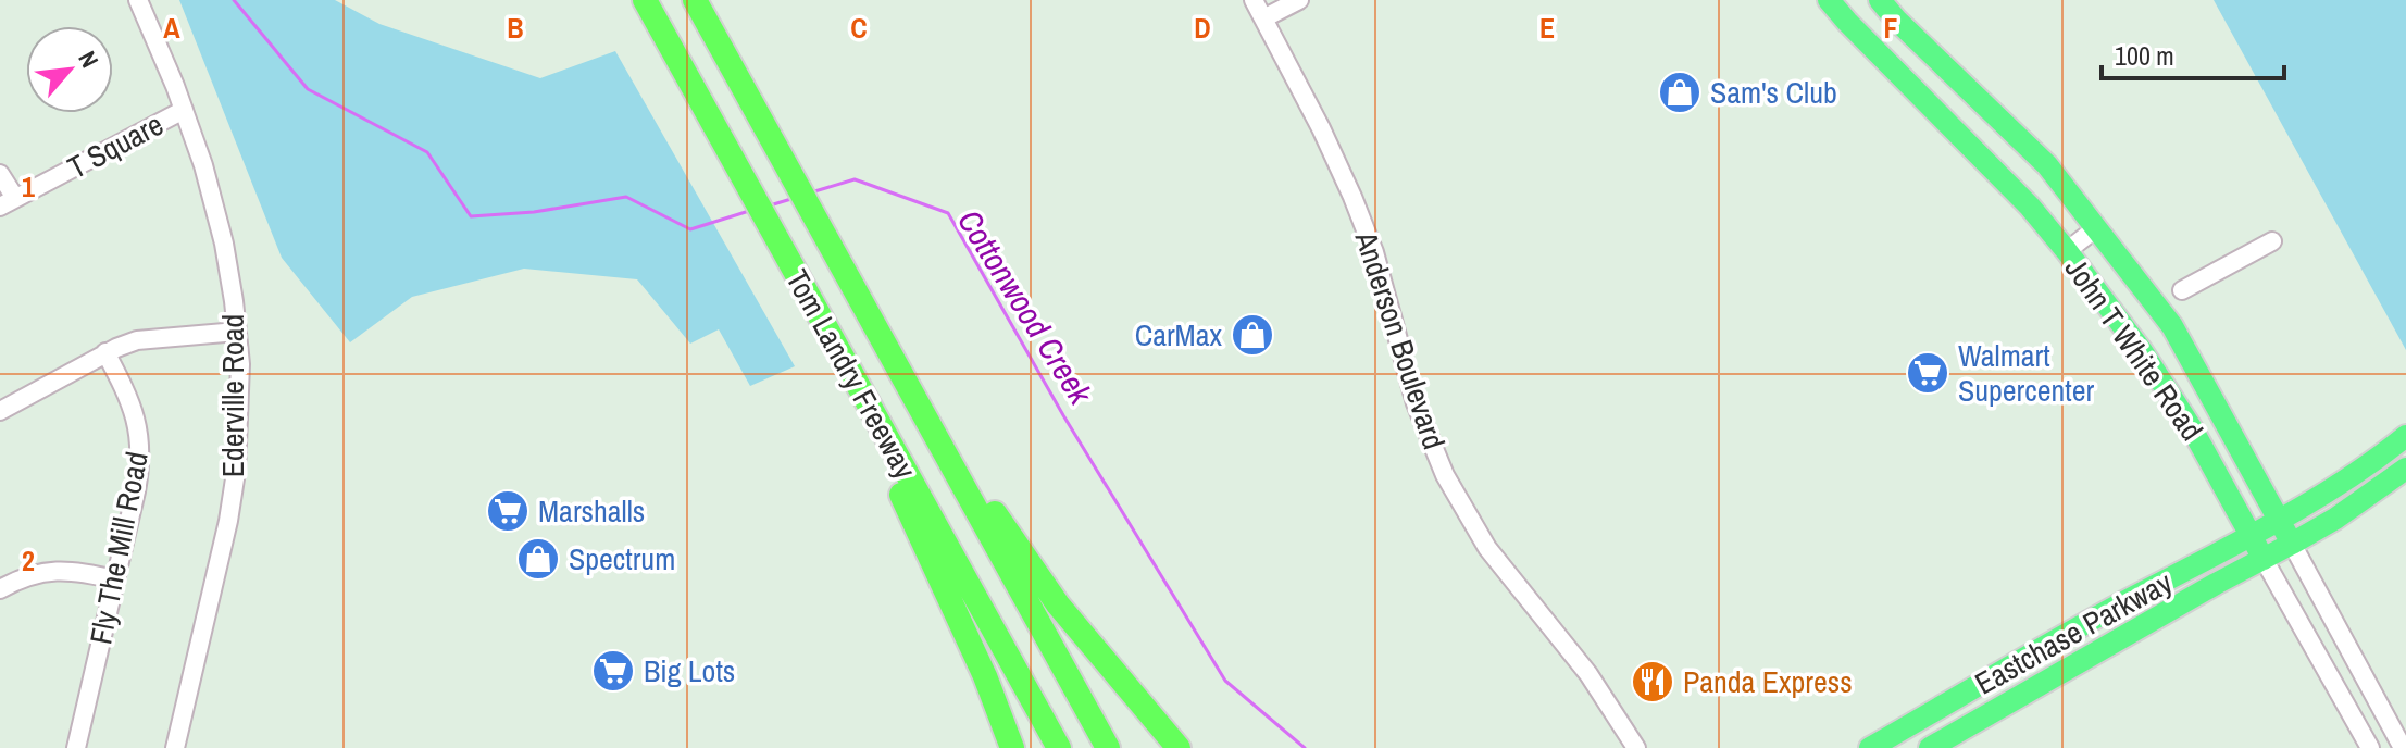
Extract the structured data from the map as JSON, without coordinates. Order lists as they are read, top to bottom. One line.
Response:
{"streets":{"highway":["Tom Landry Freeway"],"main road":["John T White Road","Eastchase Parkway"],"street":["T Square","Anderson Boulevard","Ederville Road","Fly The Mill Road"]},"crossings":[["T Square","Ederville Road"],["John T White Road","Eastchase Parkway"]],"water":["Cottonwood Creek"],"places":{"shop":["Sam's Club","CarMax","Spectrum"],"supermarket":["Walmart Supercenter","Marshalls","Big Lots"],"restaurant":["Panda Express"]},"scale_bar":"100 m","north":"top right","grid":{"columns":["A","B","C","D","E","F"],"rows":["1","2"]}}
